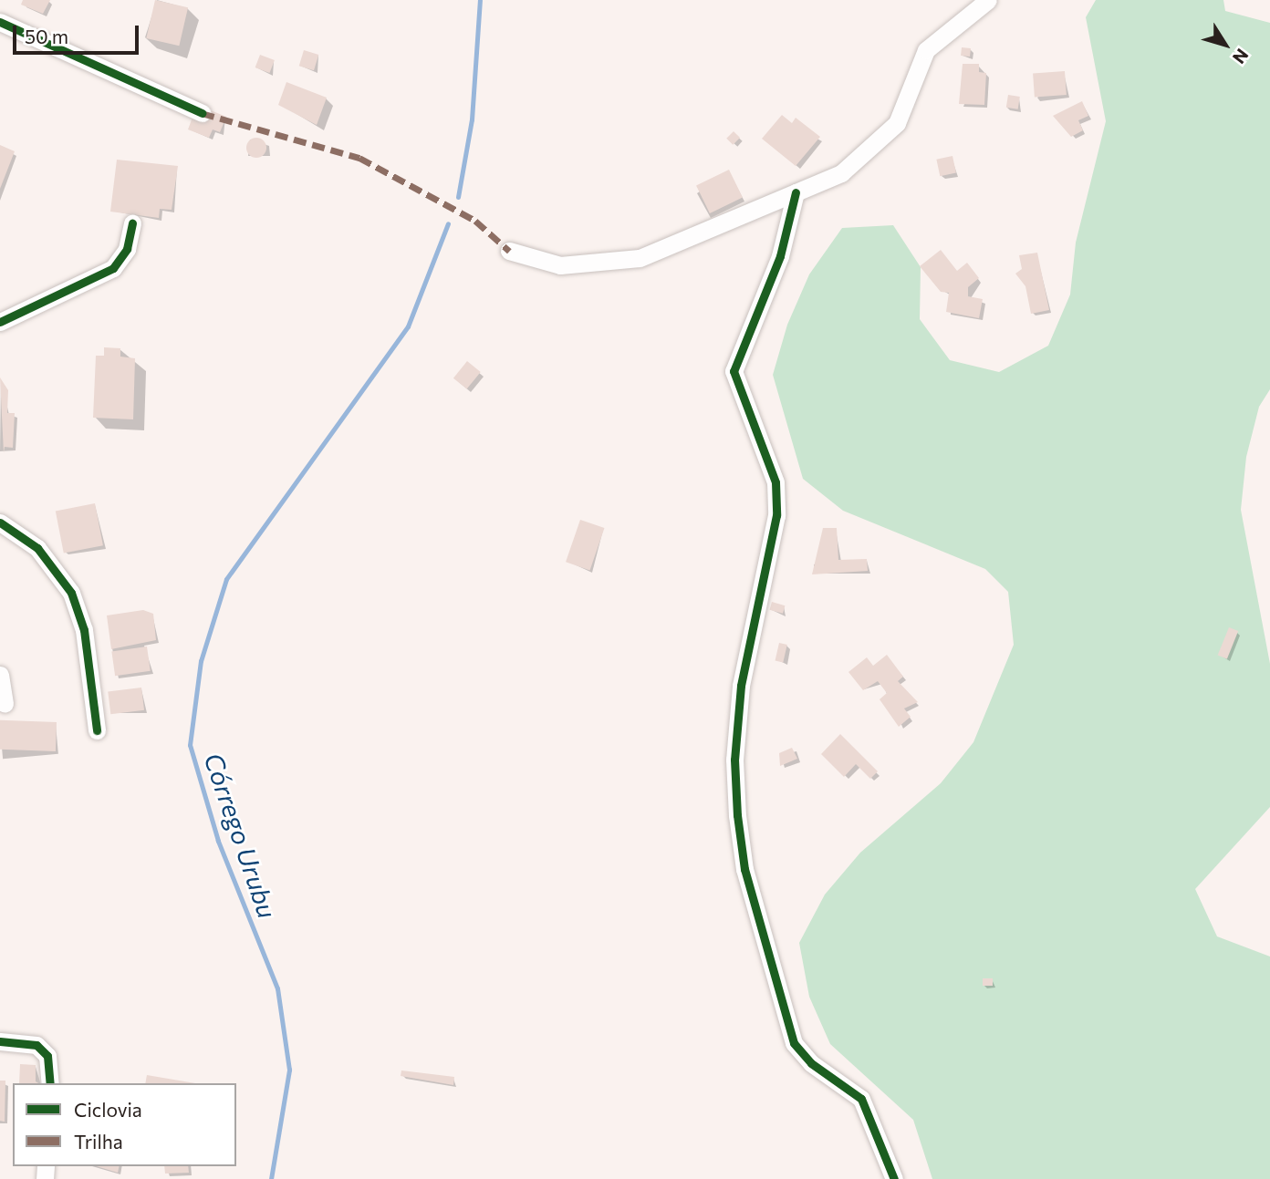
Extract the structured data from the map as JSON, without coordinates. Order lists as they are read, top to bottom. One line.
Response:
{"water":["Córrego Urubu"],"legend":["Ciclovia","Trilha"],"scale_bar":"50 m","north":"bottom right"}
